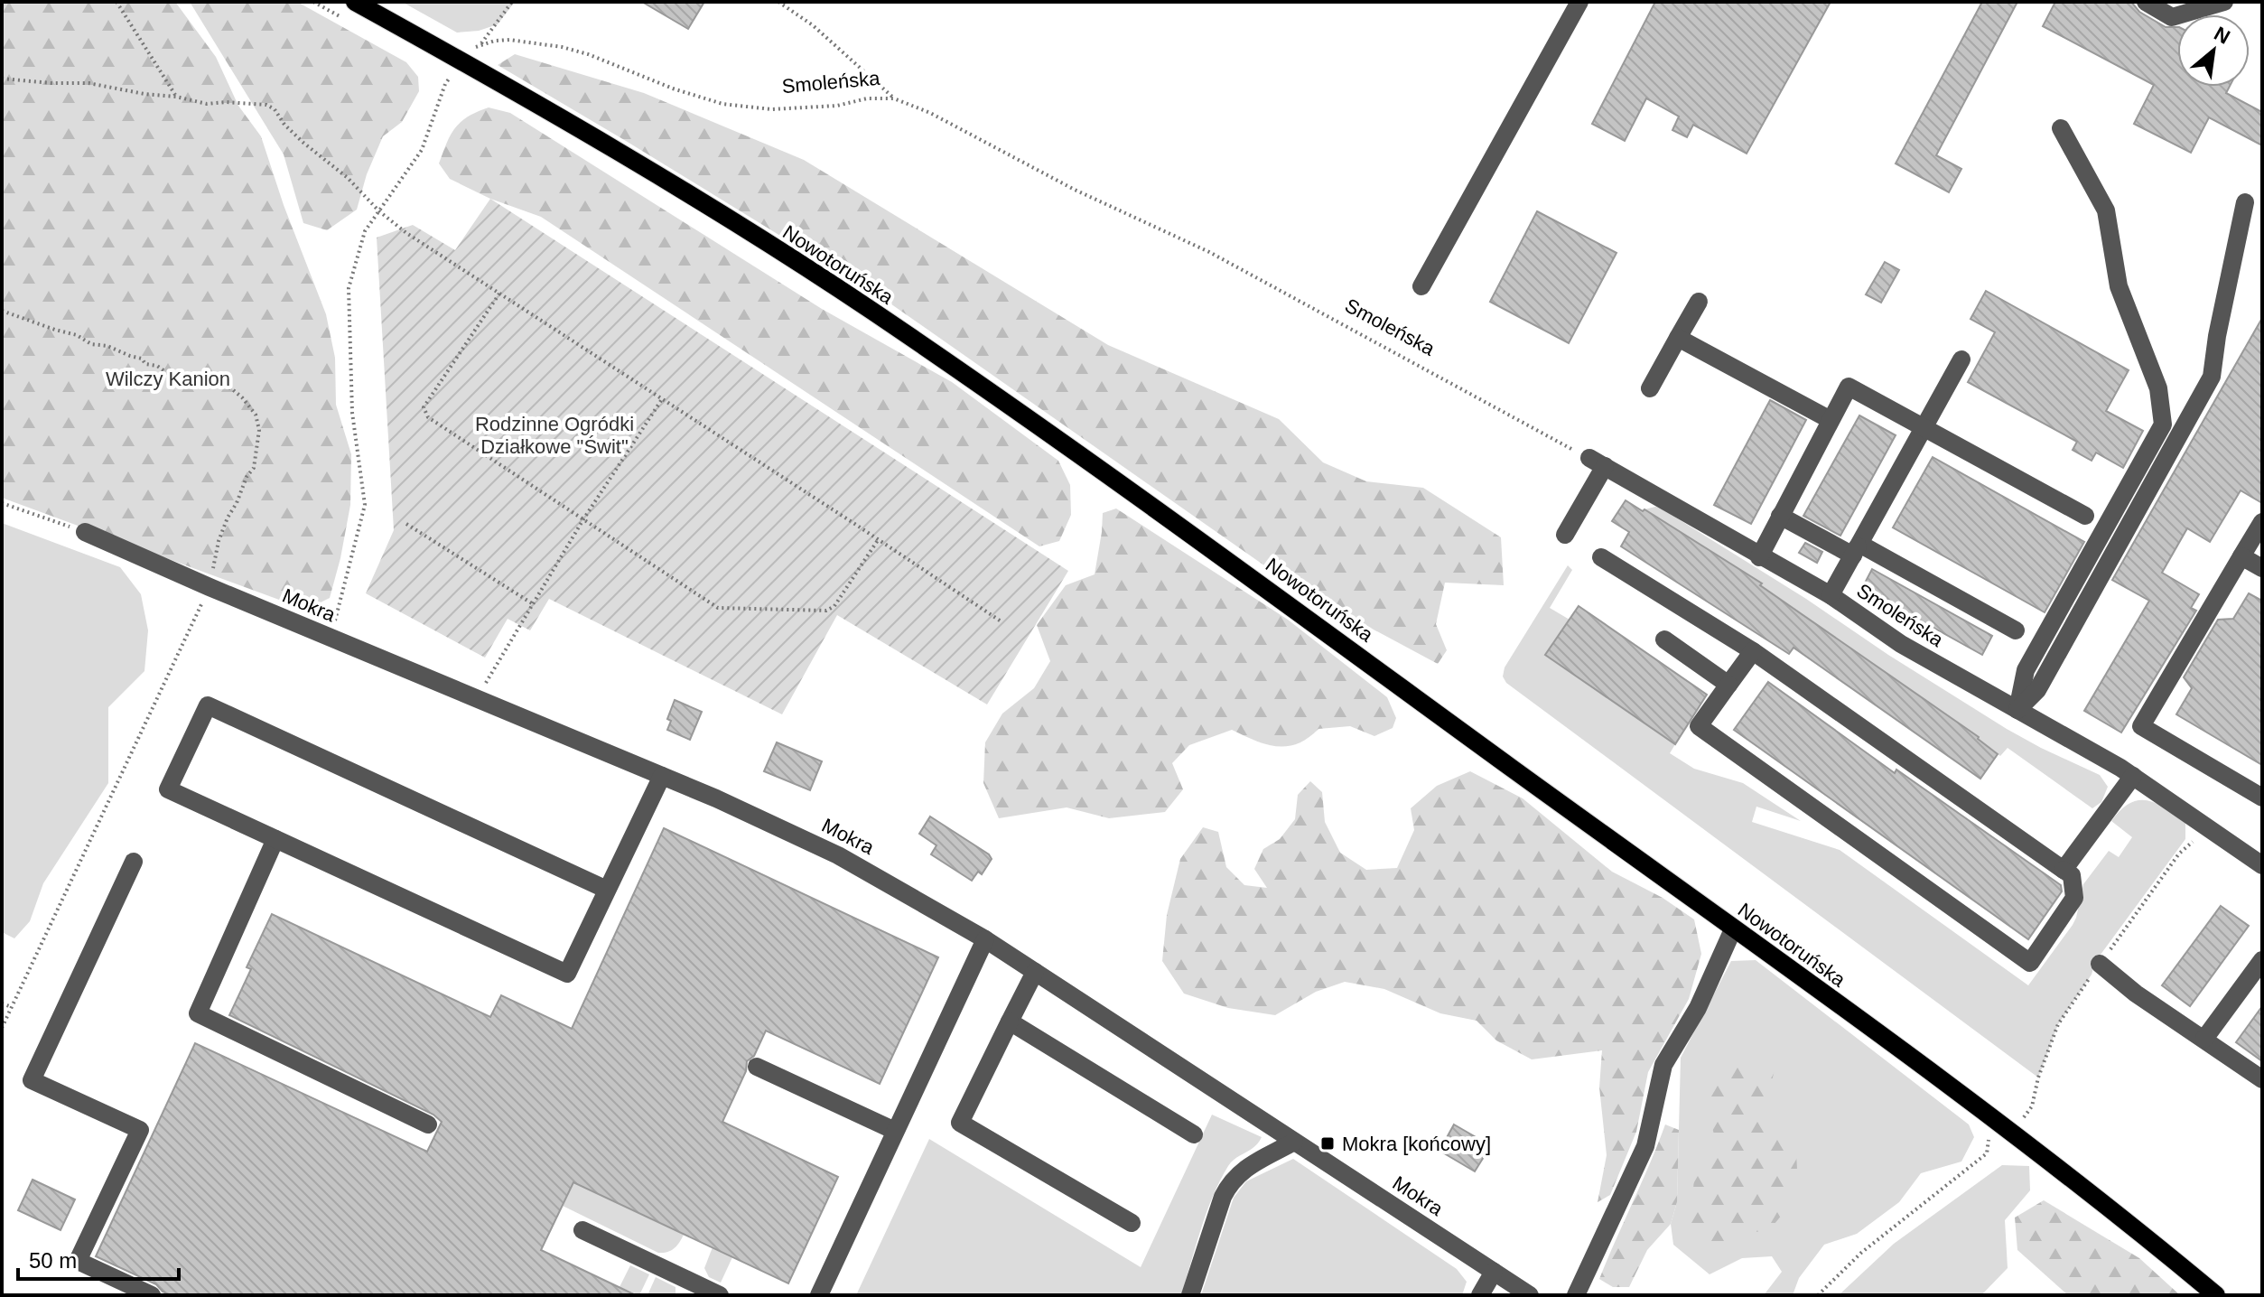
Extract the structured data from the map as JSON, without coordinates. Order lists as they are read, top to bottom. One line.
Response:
{"streets":{"main road":["Nowotoruńska"],"street":["Smoleńska","Mokra"]},"parks":["Wilczy Kanion","Rodzinne Ogródki Działkowe \"Świt\""],"places":{"transit":["Mokra [końcowy]"]},"scale_bar":"50 m","north":"top right"}
